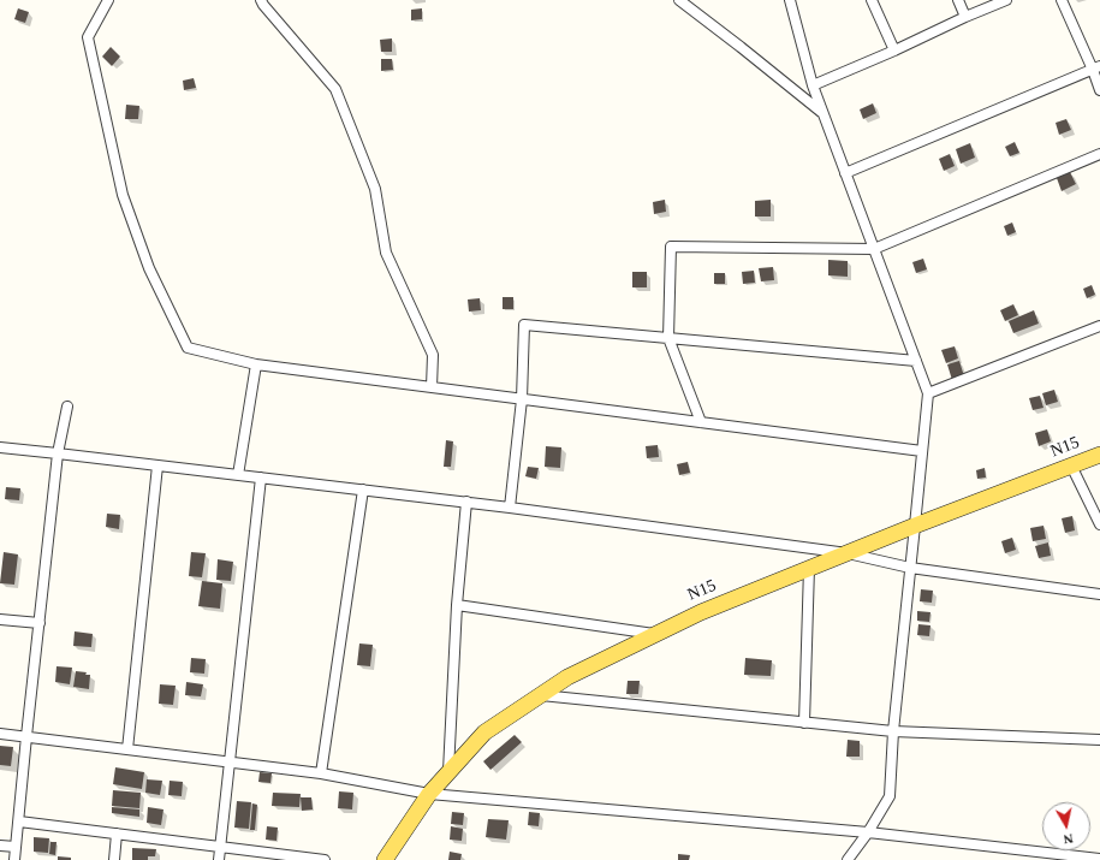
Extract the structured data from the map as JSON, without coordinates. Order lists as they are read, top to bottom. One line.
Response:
{"streets":{"main road":["N15"]},"north":"bottom"}
